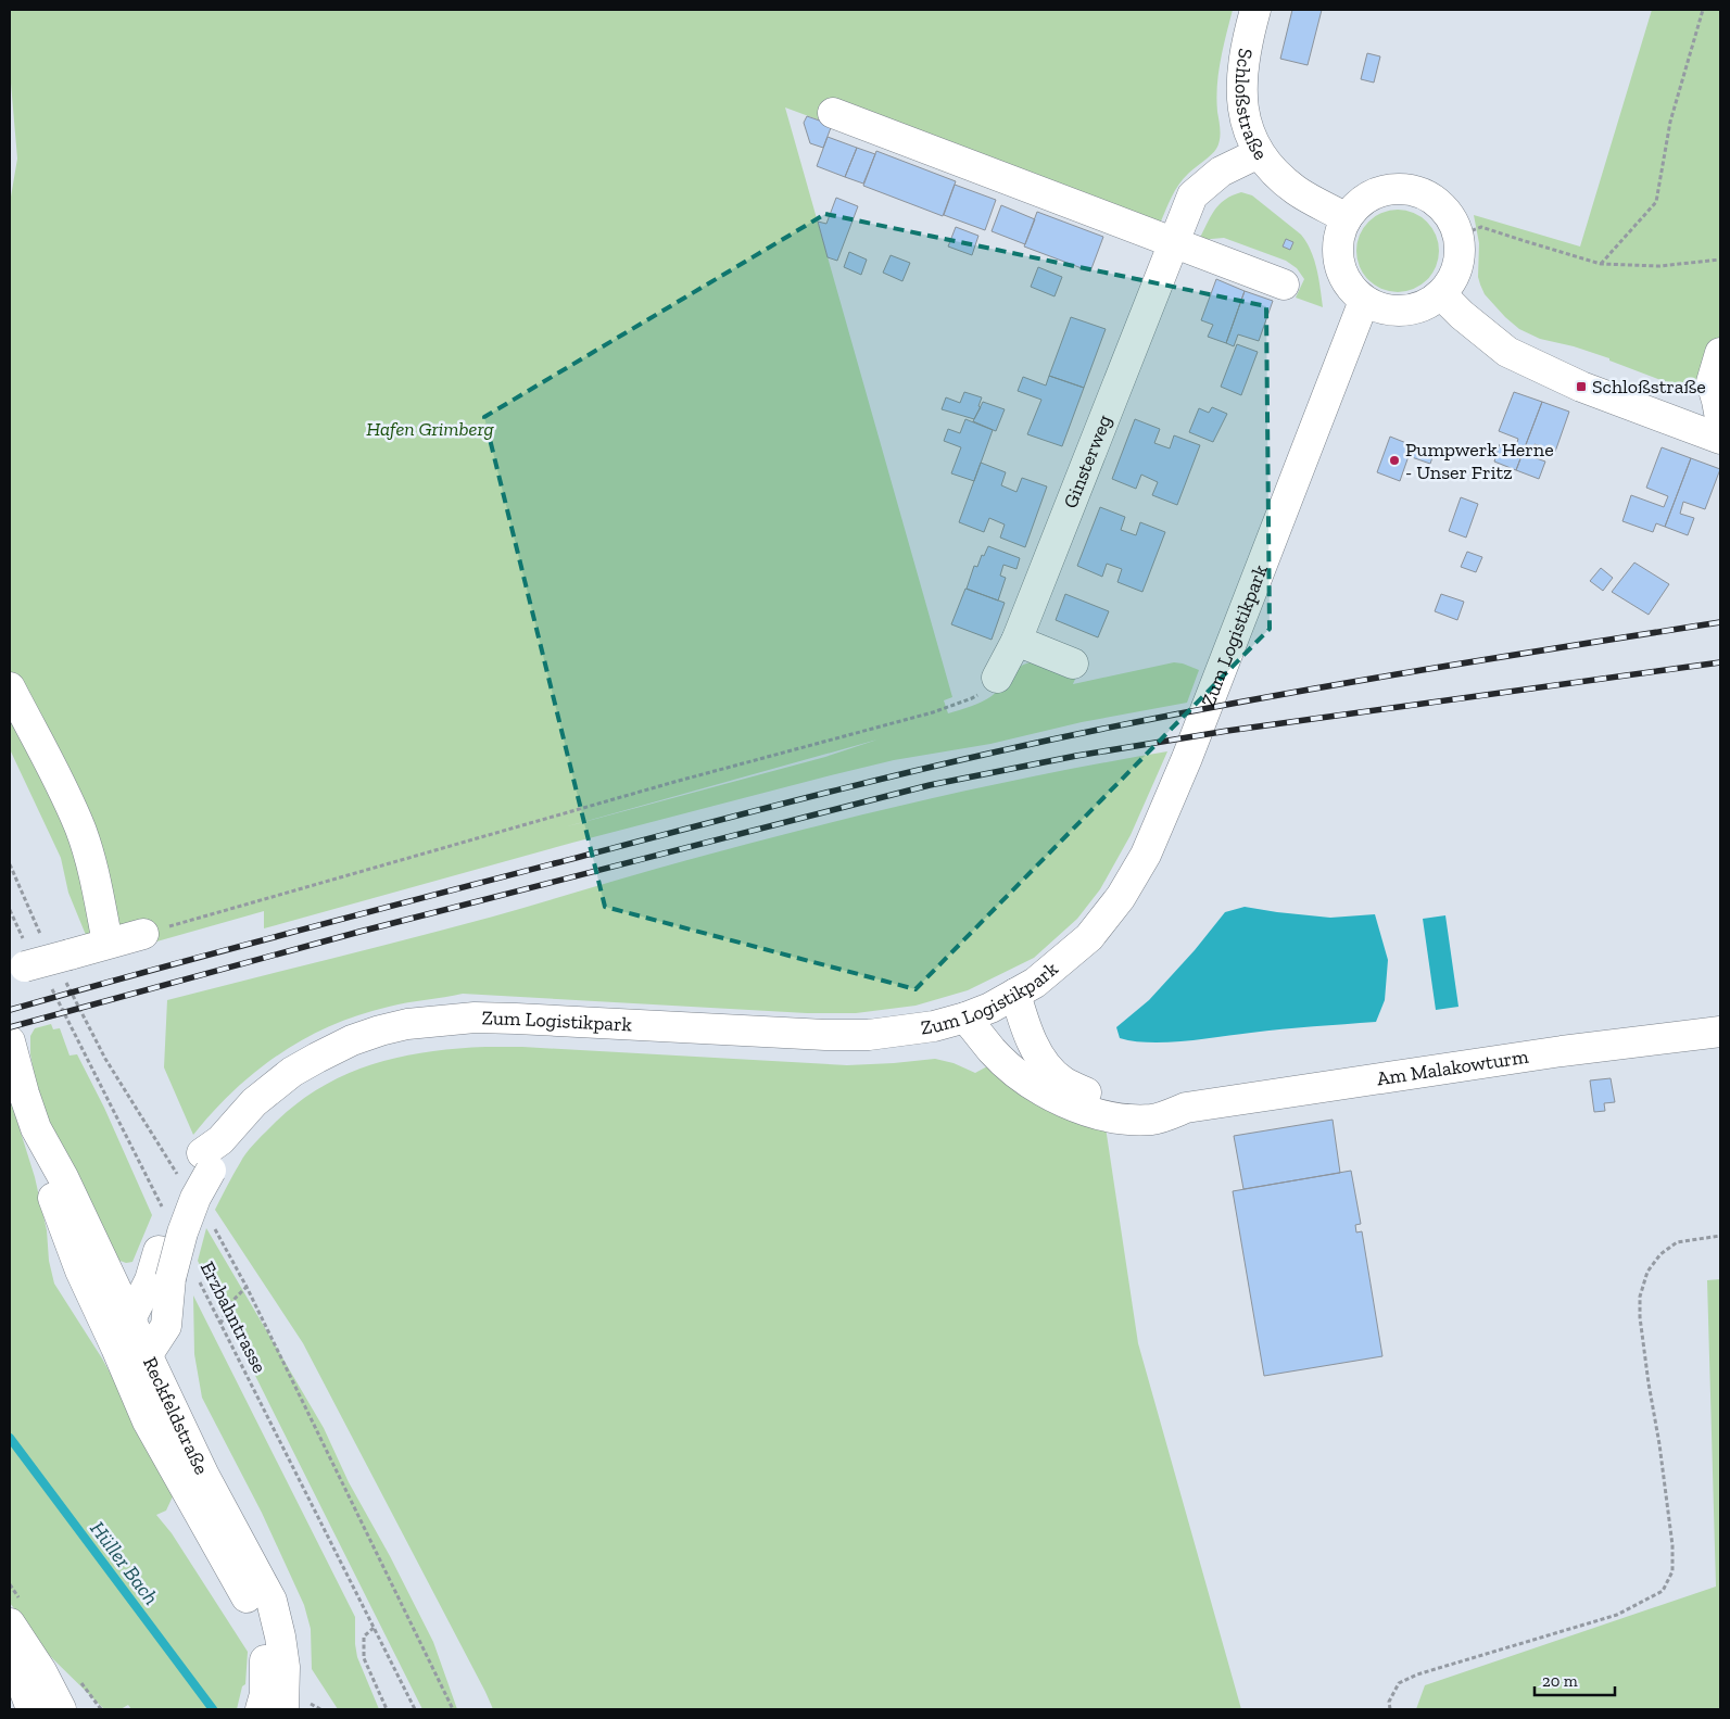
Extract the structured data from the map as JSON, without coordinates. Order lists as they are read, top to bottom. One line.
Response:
{"streets":{"street":["Schloßstraße","Ginsterweg","Zum Logistikpark","Am Malakowturm","Reckfeldstraße"],"path":["Erzbahntrasse"]},"crossings":[["Schloßstraße","Ginsterweg"],["Schloßstraße","Zum Logistikpark"],["Zum Logistikpark","Am Malakowturm"],["Zum Logistikpark","Erzbahntrasse"],["Zum Logistikpark","Reckfeldstraße"]],"water":["Hüller Bach"],"parks":["Hafen Grimberg"],"places":{"transit":["Schloßstraße"],"other":["Pumpwerk Herne - Unser Fritz"]},"scale_bar":"20 m"}
